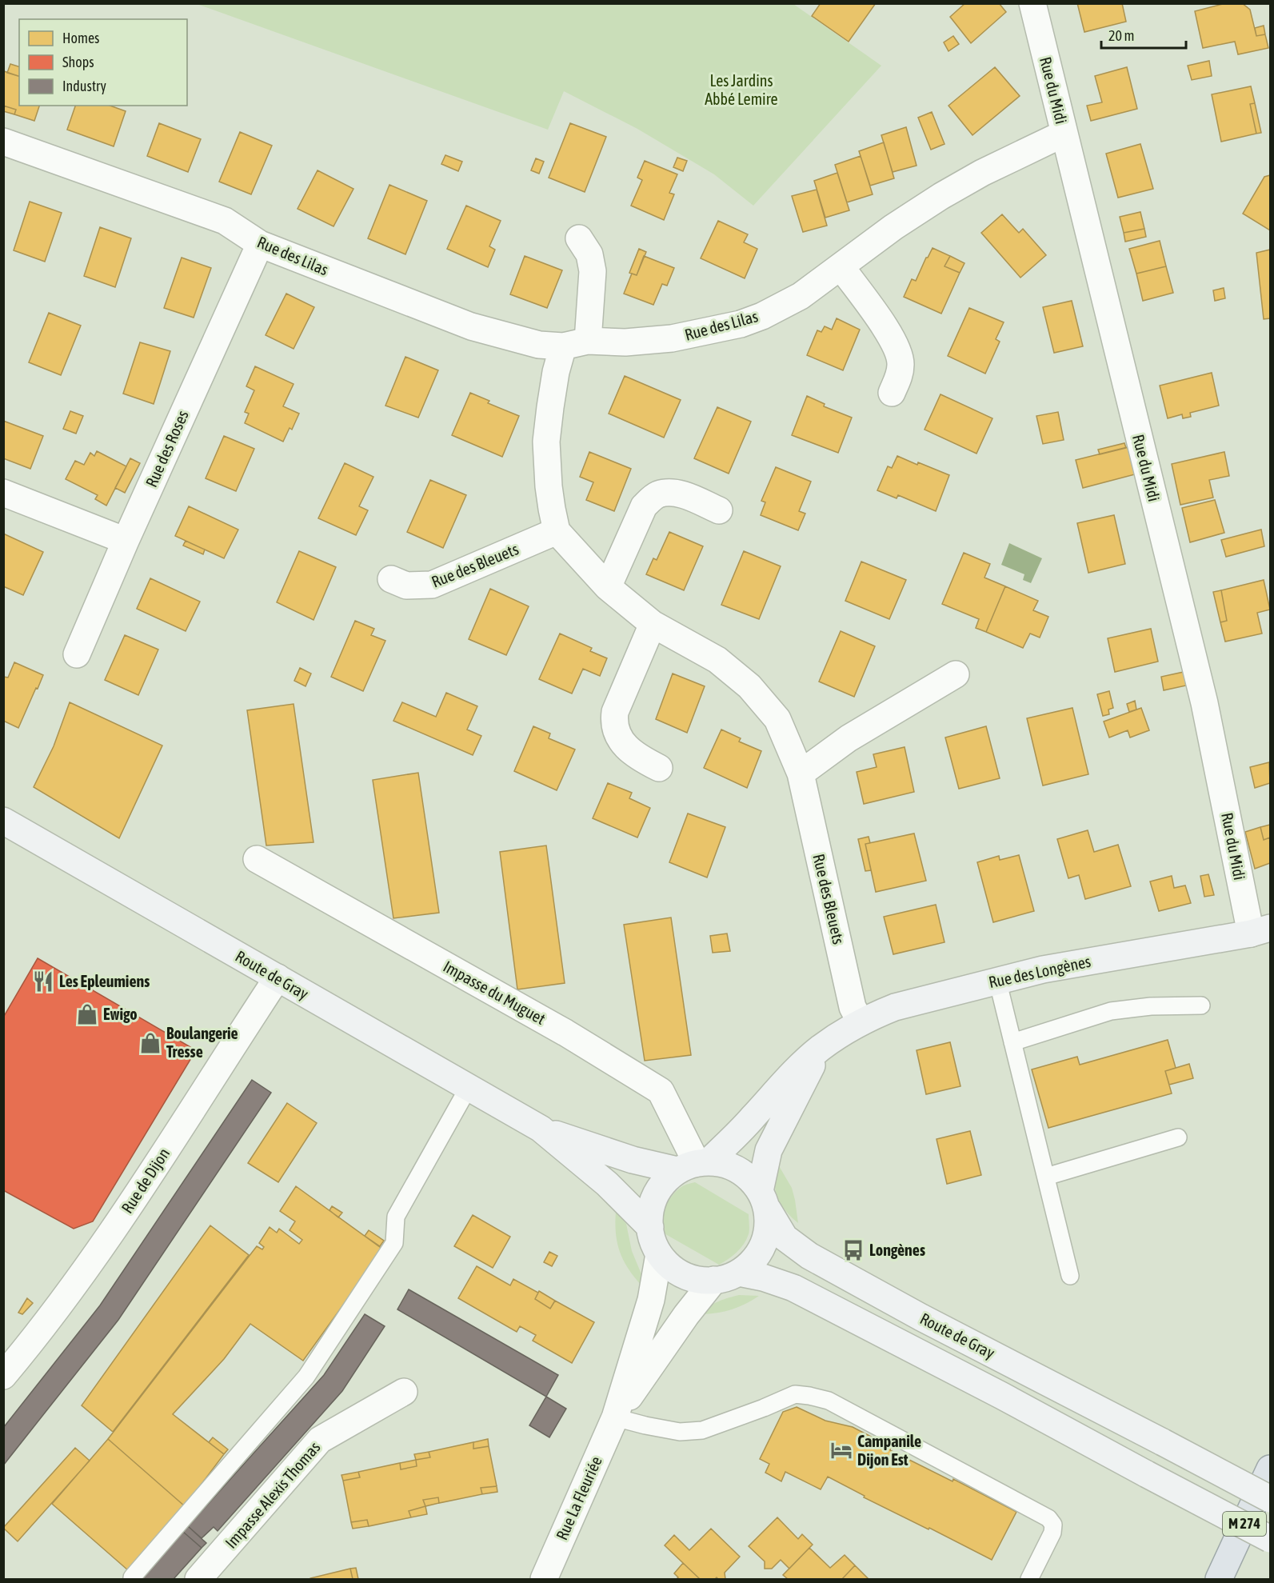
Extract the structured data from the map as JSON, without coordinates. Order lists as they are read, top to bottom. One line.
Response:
{"streets":{"highway":["M 274"],"main road":["Rue des Longènes","Route de Gray"],"street":["Rue du Midi","Rue des Lilas","Rue des Roses","Rue des Bleuets","Impasse du Muguet","Rue de Dijon","Impasse Alexis Thomas","Rue La Fleuriée"]},"crossings":[["Rue du Midi","Rue des Lilas"],["Rue du Midi","Rue des Longènes"],["Rue des Lilas","Rue des Roses"],["Rue des Bleuets","Rue des Longènes"],["Rue des Longènes","Route de Gray"],["Rue des Longènes","Impasse du Muguet"],["Rue des Longènes","Rue La Fleuriée"],["Route de Gray","Impasse du Muguet"],["Route de Gray","Rue de Dijon"],["Route de Gray","Rue La Fleuriée"],["Impasse du Muguet","Rue La Fleuriée"]],"parks":["Les Jardins Abbé Lemire"],"places":{"restaurant":["Les Epleumiens"],"shop":["Ewigo","Boulangerie Tresse"],"bus stop":["Longènes"],"hotel":["Campanile Dijon Est"]},"legend":["Homes","Shops","Industry"],"scale_bar":"20 m"}
